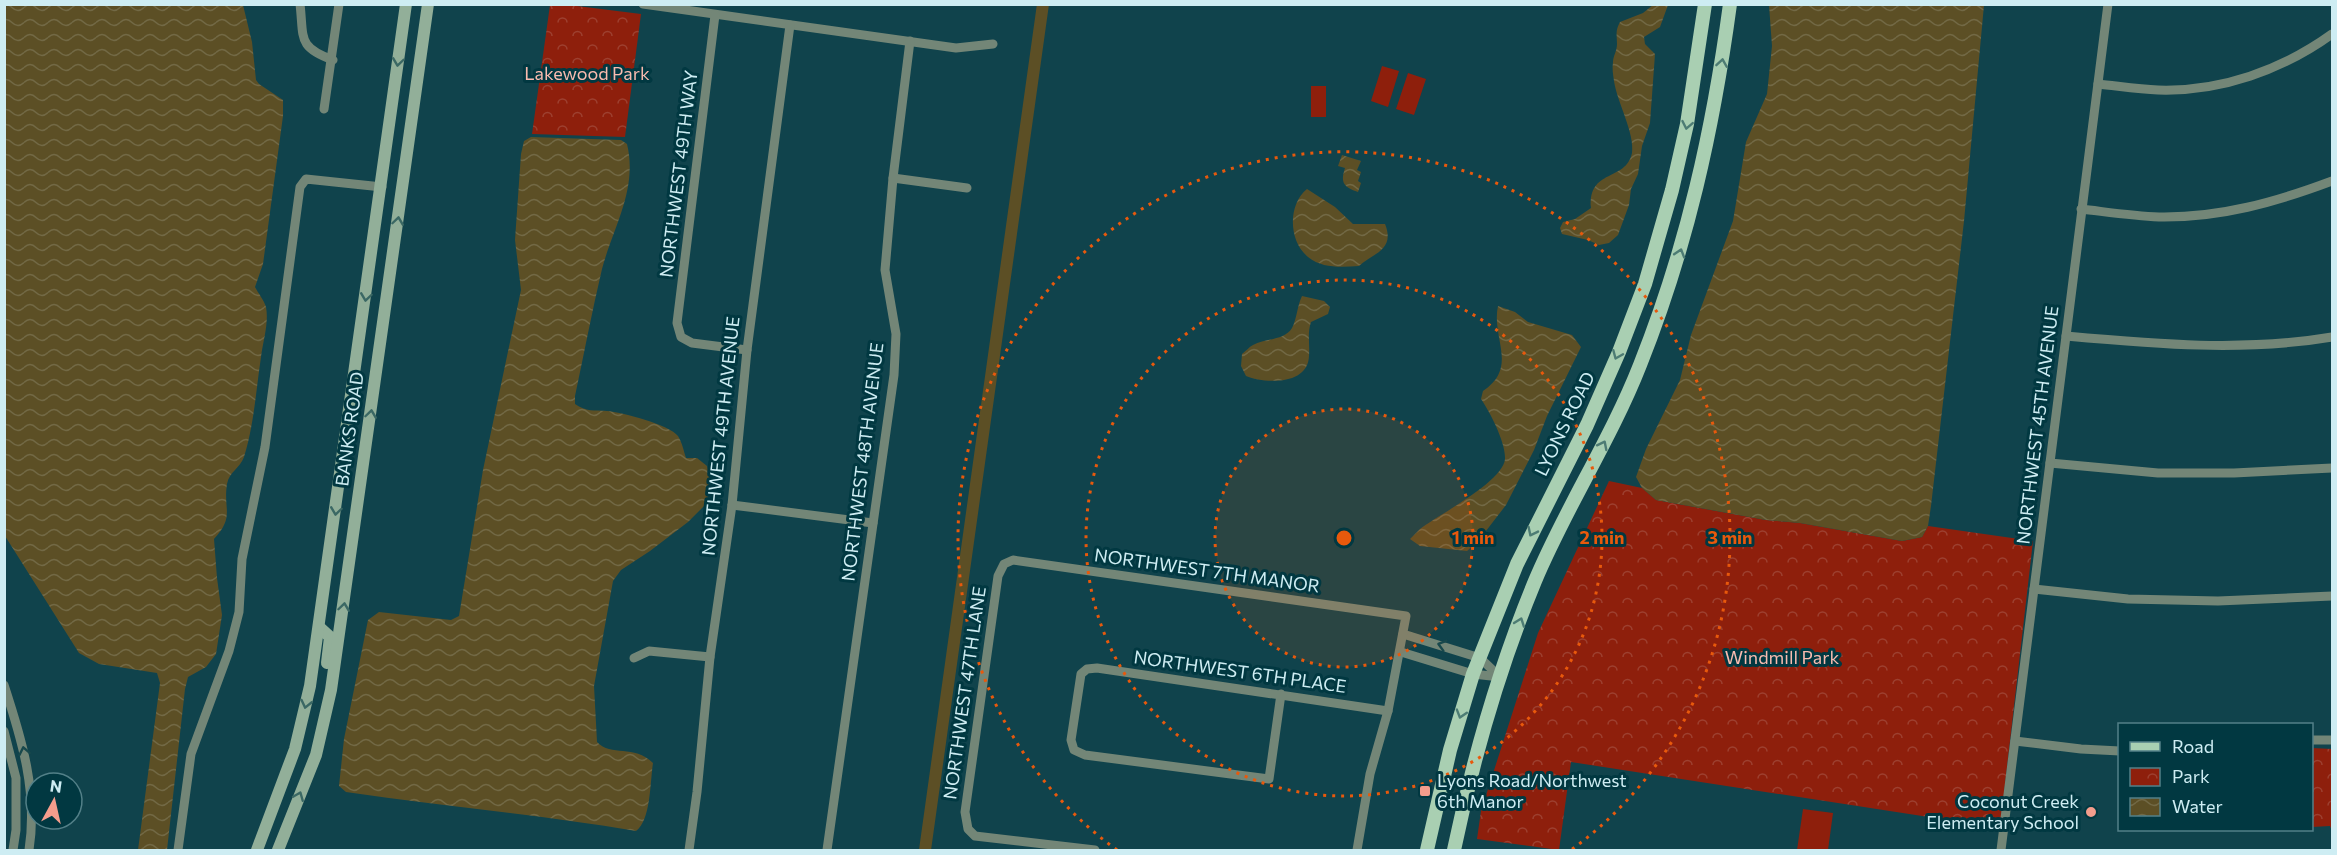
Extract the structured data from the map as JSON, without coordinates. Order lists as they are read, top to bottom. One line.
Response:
{"streets":{"main road":["LYONS ROAD"],"street":["NORTHWEST 49TH WAY","NORTHWEST 45TH AVENUE","BANKS ROAD","NORTHWEST 49TH AVENUE","NORTHWEST 48TH AVENUE","NORTHWEST 7TH MANOR","NORTHWEST 6TH PLACE","NORTHWEST 47TH LANE"]},"crossings":[["NORTHWEST 49TH WAY","NORTHWEST 49TH AVENUE"],["NORTHWEST 7TH MANOR","NORTHWEST 47TH LANE"]],"parks":["Lakewood Park","Windmill Park"],"places":{"transit":["Lyons Road/Northwest 6th Manor"],"other":["Coconut Creek Elementary School"]},"legend":["Road","Park","Water"],"north":"top","rings":["1 min","2 min","3 min"]}
